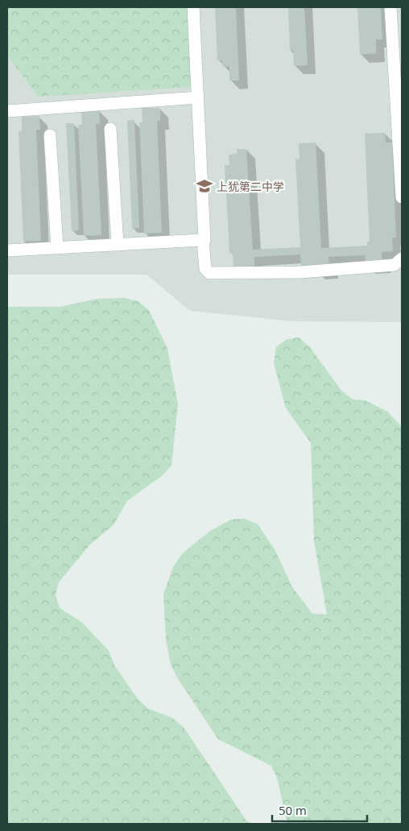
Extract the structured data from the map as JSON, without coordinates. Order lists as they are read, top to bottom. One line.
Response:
{"places":{"school or university":["上犹第二中学"]},"scale_bar":"50 m"}
